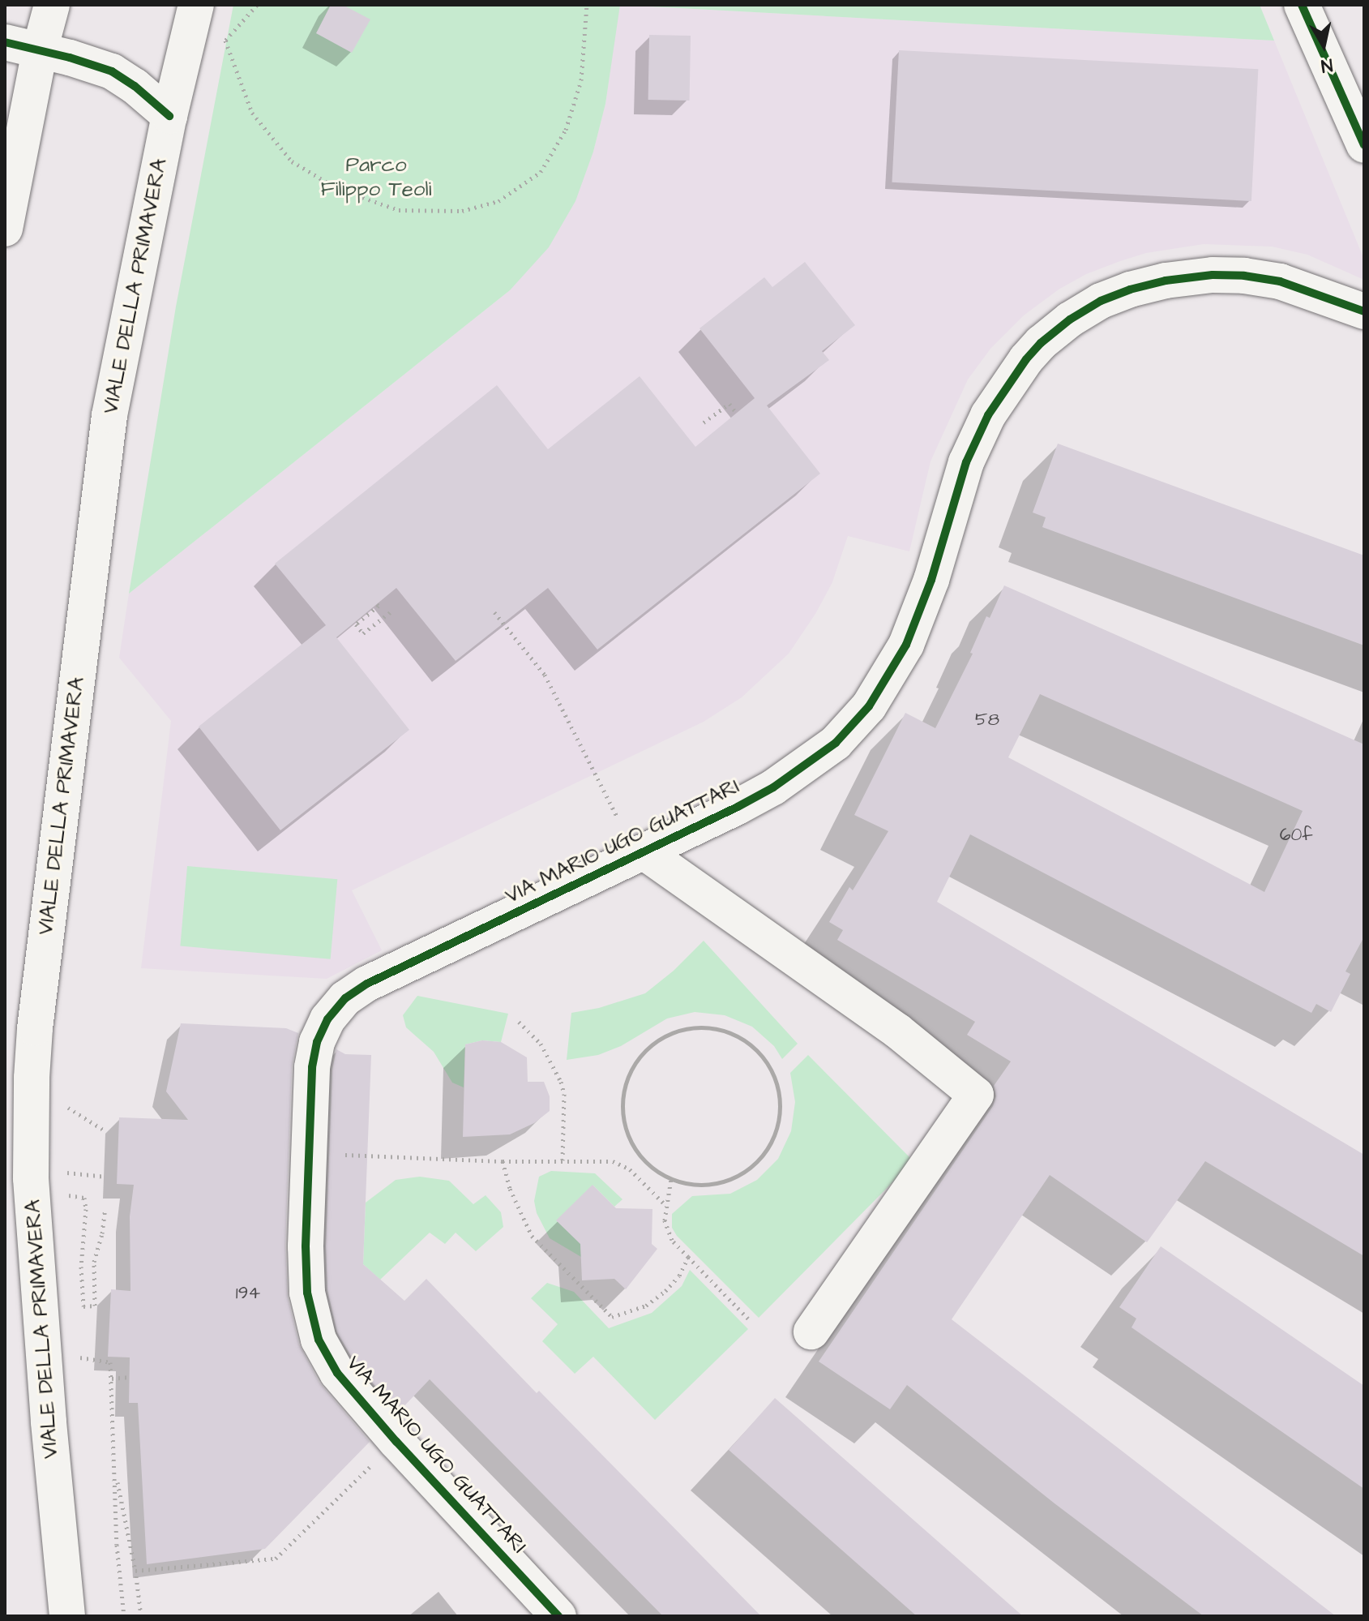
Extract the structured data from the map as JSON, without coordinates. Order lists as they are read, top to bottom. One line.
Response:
{"streets":{"street":["VIALE DELLA PRIMAVERA","VIA MARIO UGO GUATTARI"]},"parks":["Parco Filippo Teoli"],"house_numbers":["58","60f","194"],"north":"bottom"}
